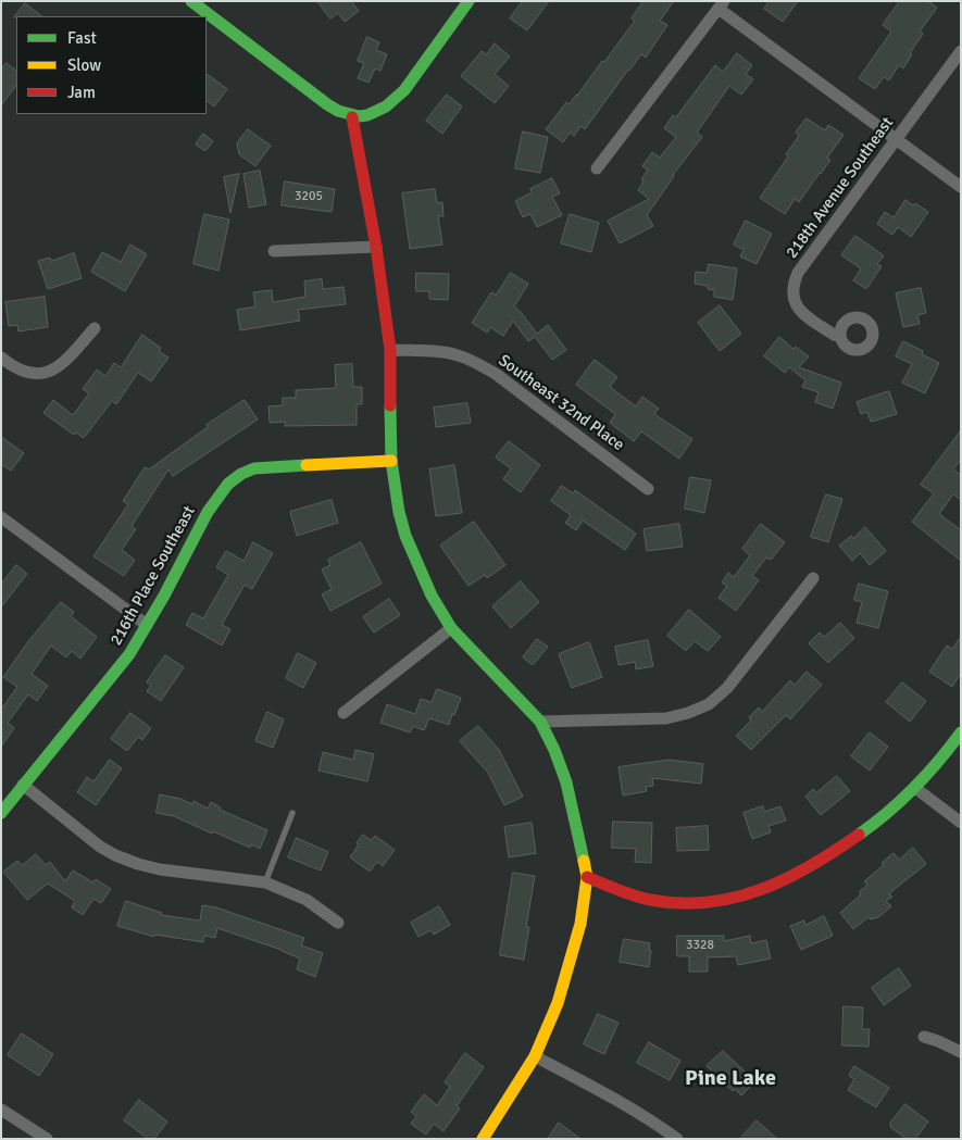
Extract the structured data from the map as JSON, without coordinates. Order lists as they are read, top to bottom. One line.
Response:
{"streets":{"street":["218th Avenue Southeast","Southeast 32nd Place","216th Place Southeast"]},"districts":["Pine Lake"],"house_numbers":["3205","3328"],"legend":["Fast","Slow","Jam"]}
